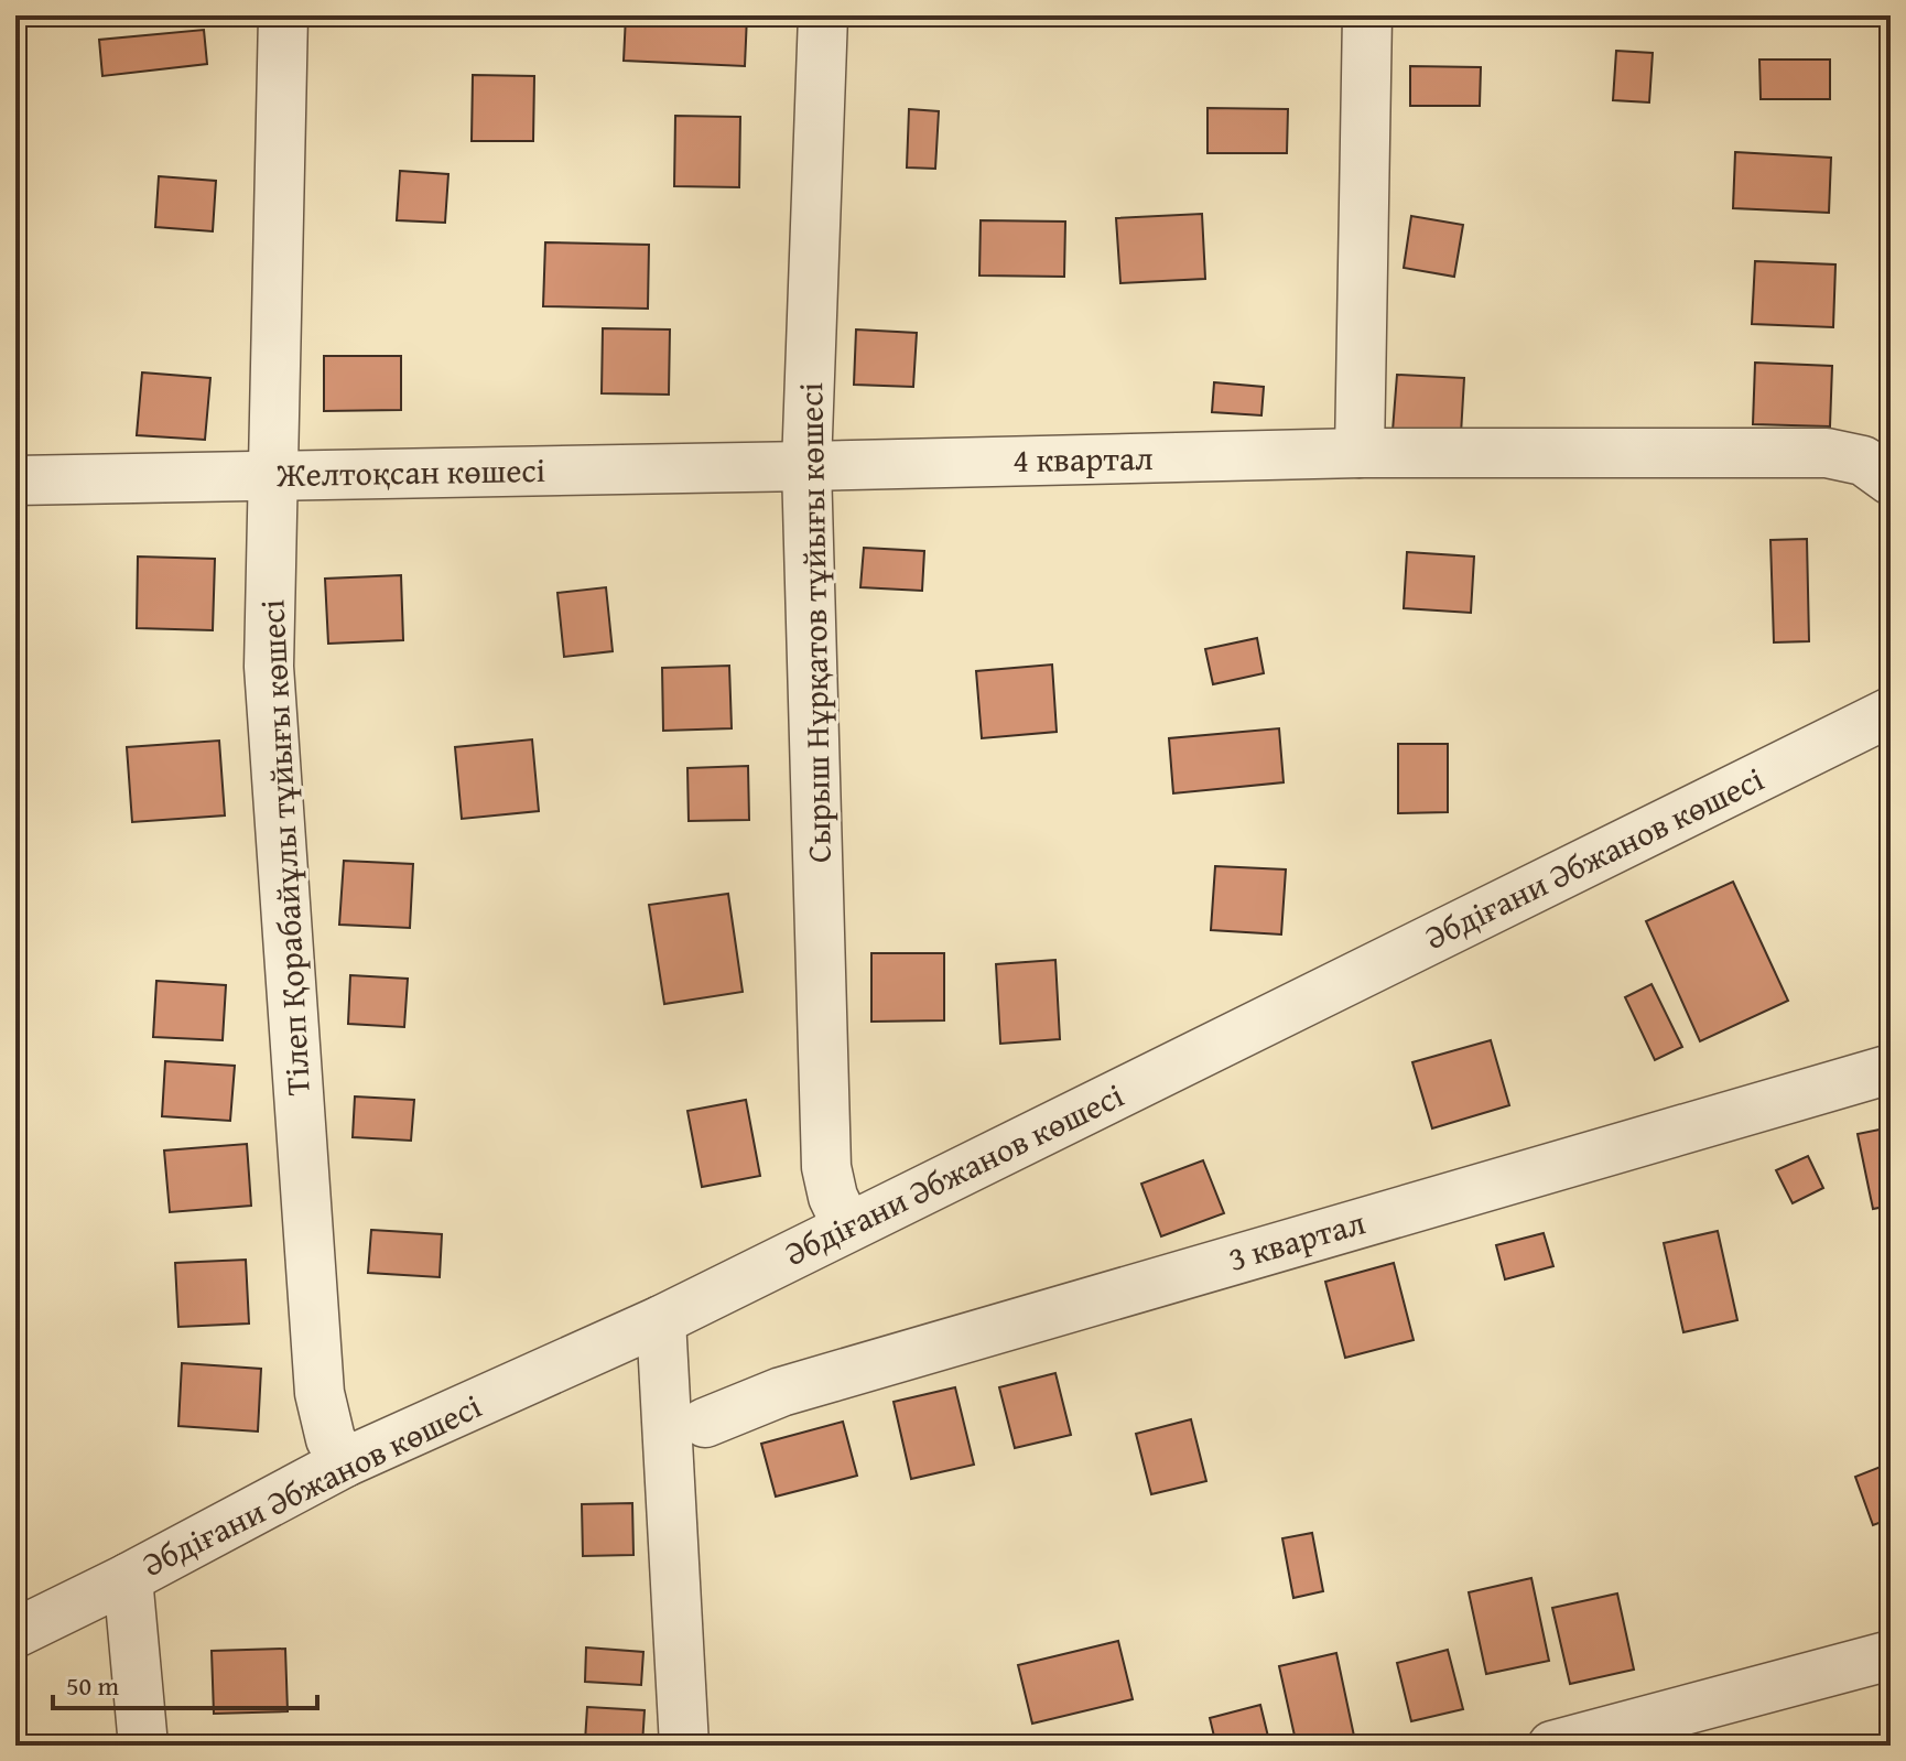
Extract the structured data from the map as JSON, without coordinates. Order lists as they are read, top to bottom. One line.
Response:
{"streets":{"street":["4 квартал","Желтоқсан көшесі","Сырыш Нұрқатов тұйығы көшесі","Тілеп Қорабайұлы тұйығы көшесі","Әбдіғани Әбжанов көшесі","3 квартал"]},"crossings":[["4 квартал","Желтоқсан көшесі"],["4 квартал","Сырыш Нұрқатов тұйығы көшесі"],["Желтоқсан көшесі","Сырыш Нұрқатов тұйығы көшесі"],["Желтоқсан көшесі","Тілеп Қорабайұлы тұйығы көшесі"],["Сырыш Нұрқатов тұйығы көшесі","Әбдіғани Әбжанов көшесі"],["Тілеп Қорабайұлы тұйығы көшесі","Әбдіғани Әбжанов көшесі"]],"scale_bar":"50 m"}
